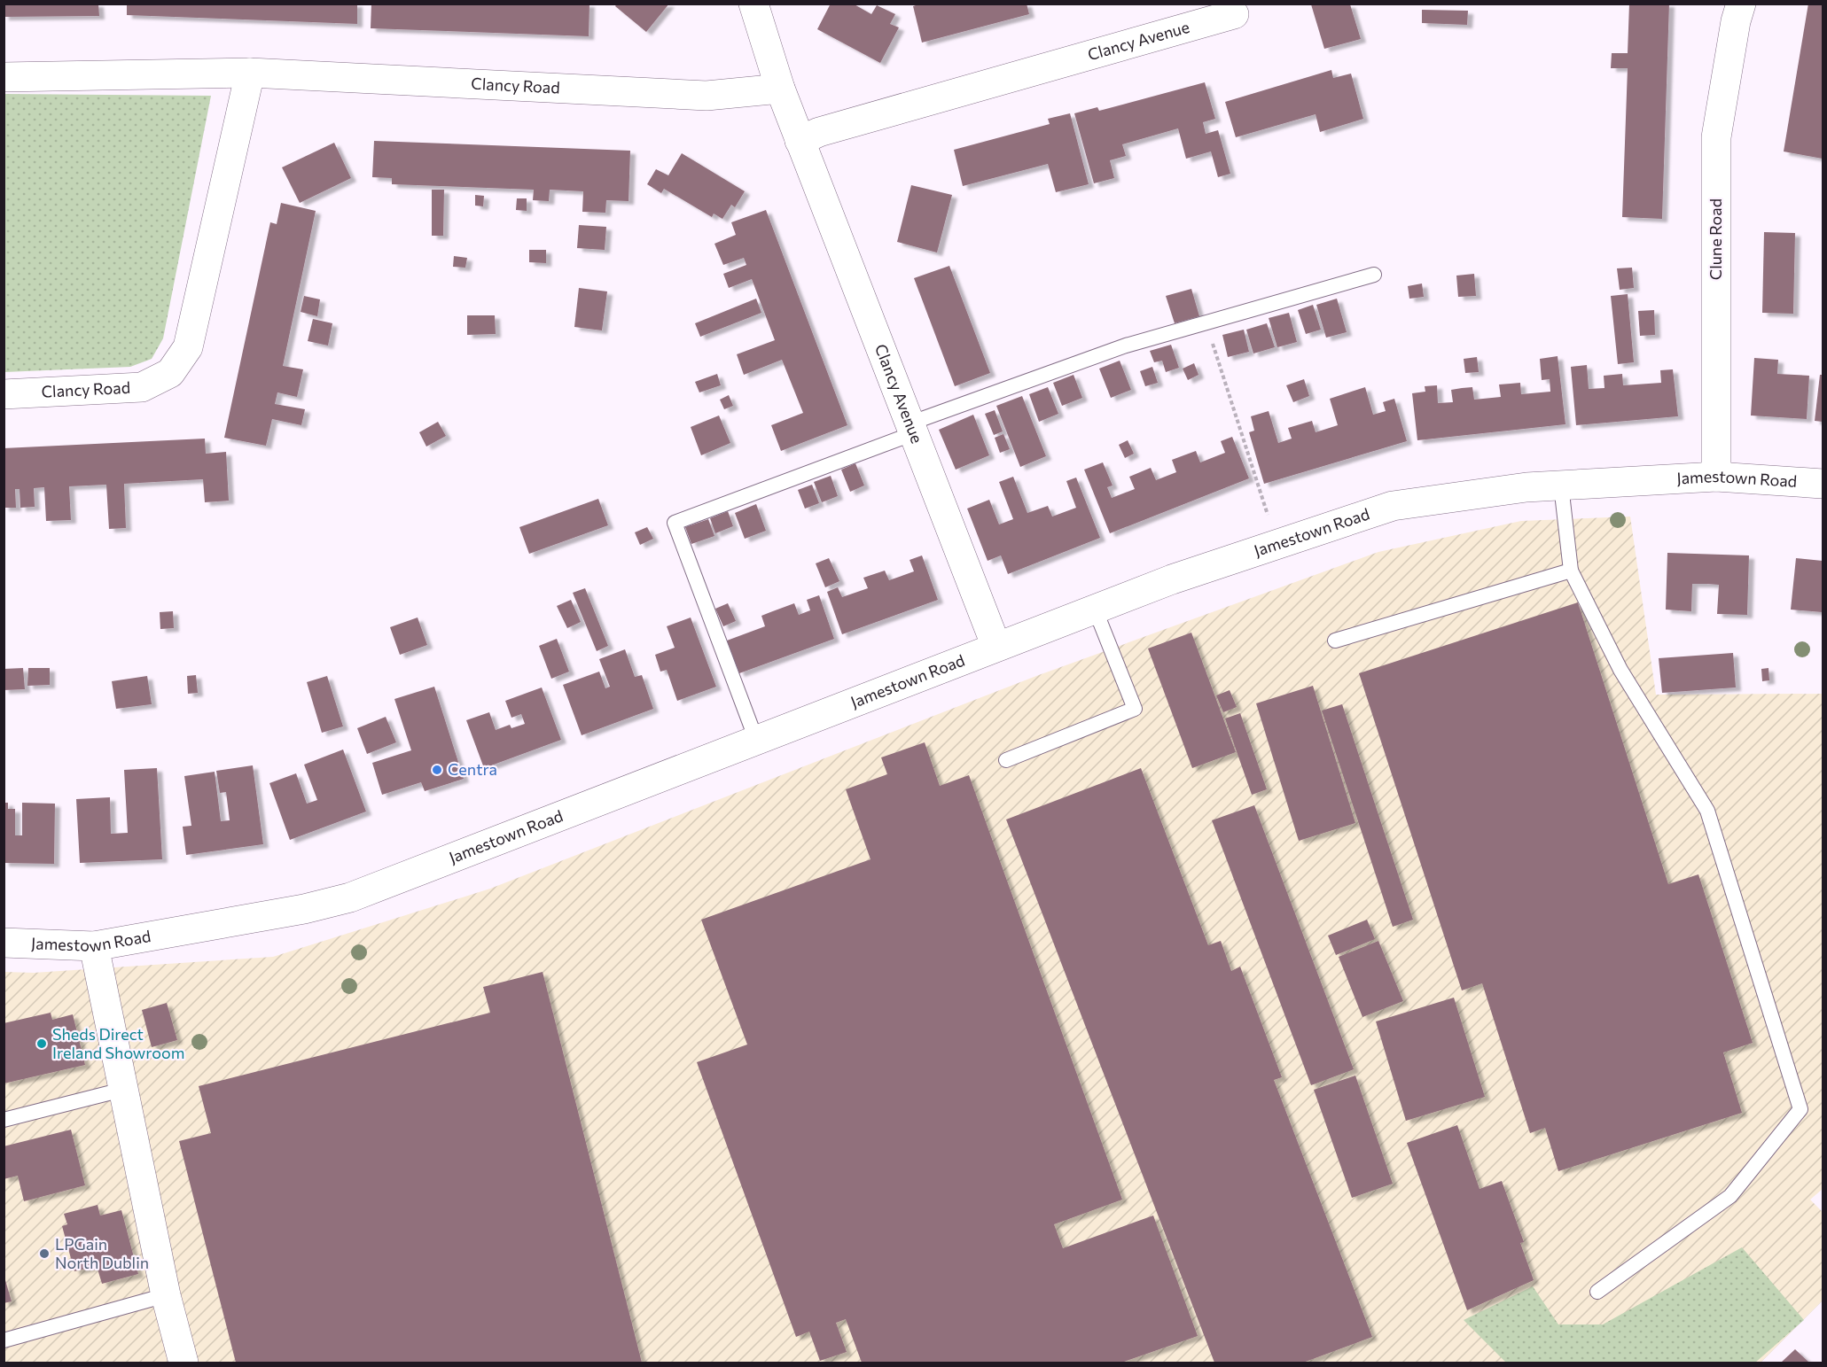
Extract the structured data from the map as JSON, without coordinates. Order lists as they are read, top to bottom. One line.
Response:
{"streets":{"street":["Clancy Avenue","Clancy Road","Clune Road","Jamestown Road"]},"crossings":[["Clancy Avenue","Clancy Road"],["Clancy Avenue","Jamestown Road"],["Clune Road","Jamestown Road"]],"places":["Centra","Sheds Direct Ireland Showroom","LPGain North Dublin"]}
